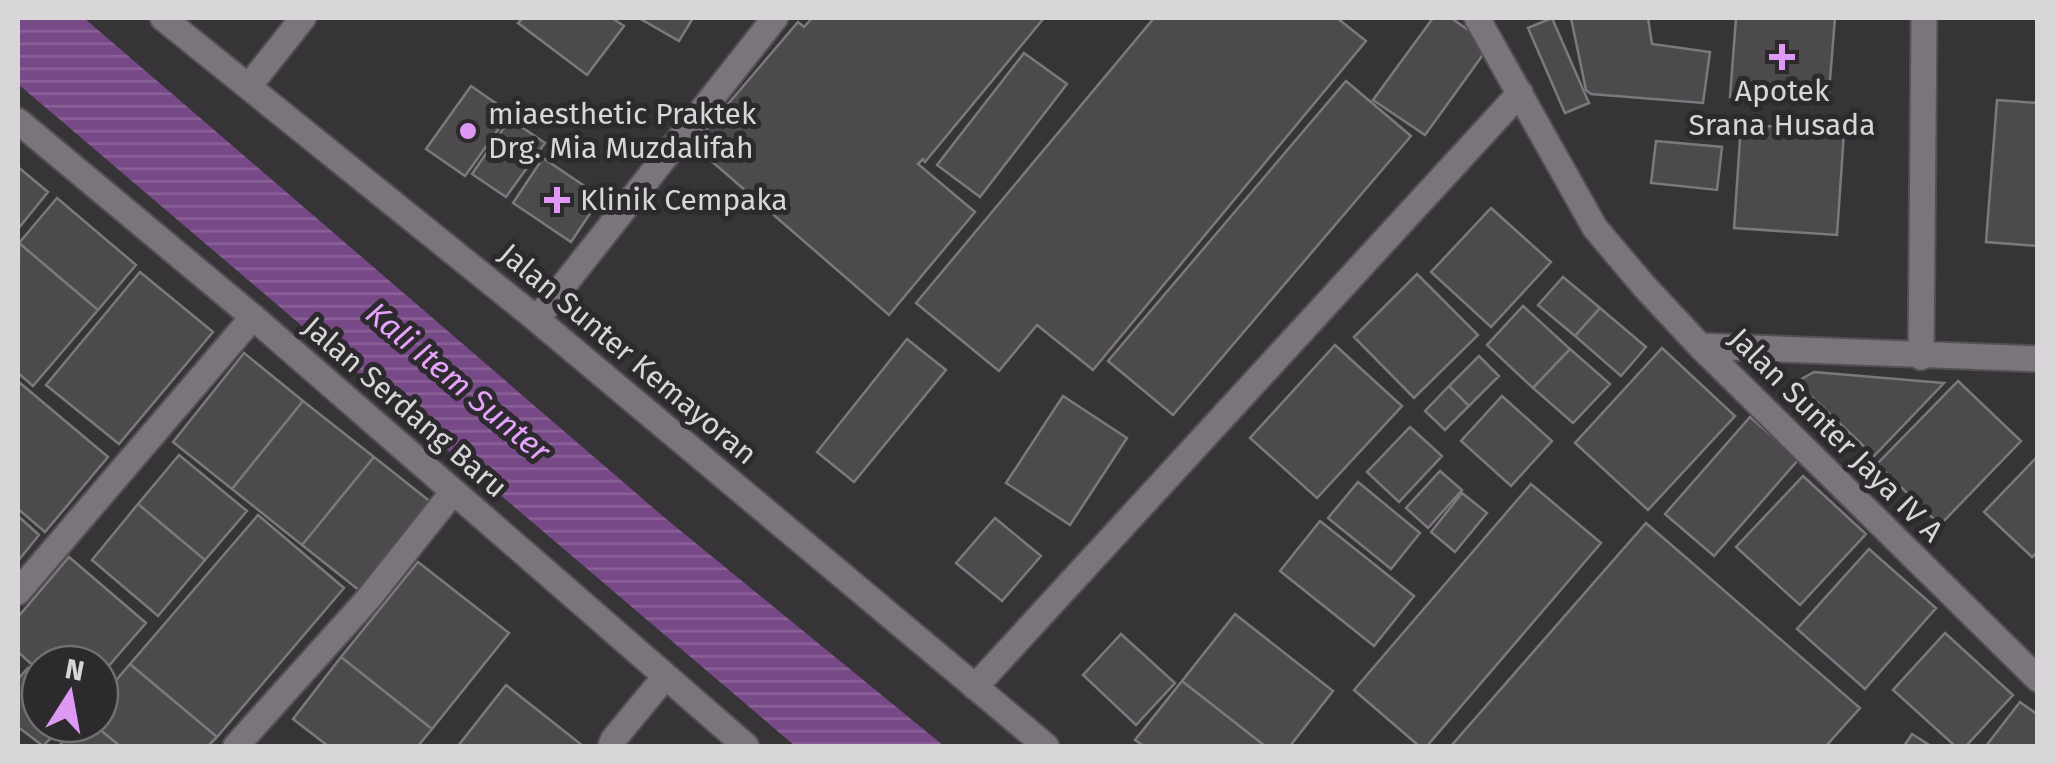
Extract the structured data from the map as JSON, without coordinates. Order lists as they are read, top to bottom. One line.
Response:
{"streets":{"street":["Jalan Sunter Kemayoran","Jalan Serdang Baru","Jalan Sunter Jaya IV A"]},"water":["Kali Item Sunter"],"places":{"health":["Apotek Srana Husada","Klinik Cempaka"],"other":["miaesthetic Praktek Drg. Mia Muzdalifah"]},"north":"top"}
